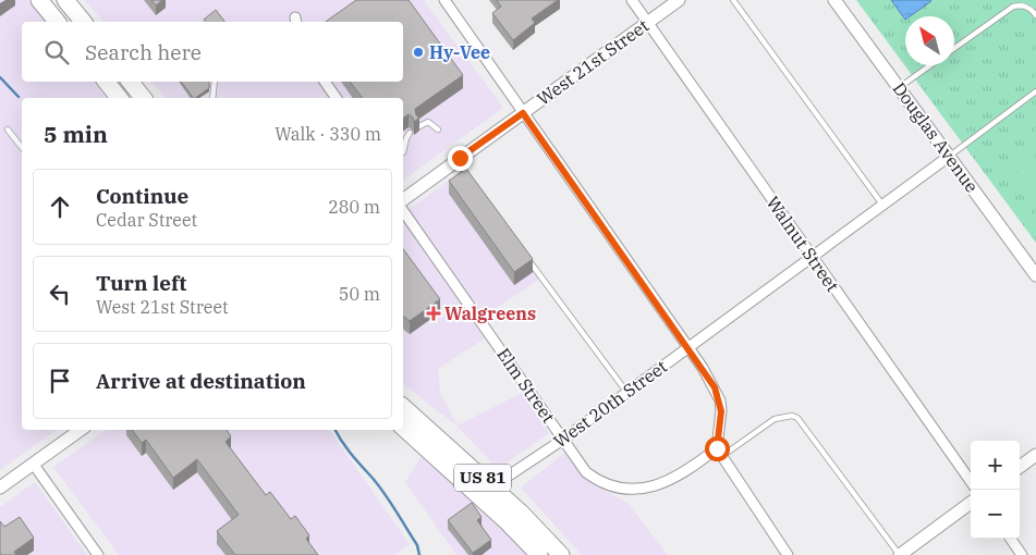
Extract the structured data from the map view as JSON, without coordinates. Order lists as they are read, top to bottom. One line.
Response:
{"streets":{"highway":["US 81"],"street":["West 21st Street","Douglas Avenue","Walnut Street","Elm Street","West 20th Street"]},"crossings":[["West 21st Street","Walnut Street"],["Douglas Avenue","West 20th Street"],["Walnut Street","West 20th Street"],["Elm Street","West 20th Street"],["West 20th Street","US 81"]],"places":{"other":["Hy-Vee"],"health":["Walgreens"]},"north":"top left","page":{"search":"Search here","heading":["5 min","Walk · 330 m"],"list":[["Continue","Cedar Street","280 m"],["Turn left","West 21st Street","50 m"],"Arrive at destination"],"map_buttons":["+","−"]}}
